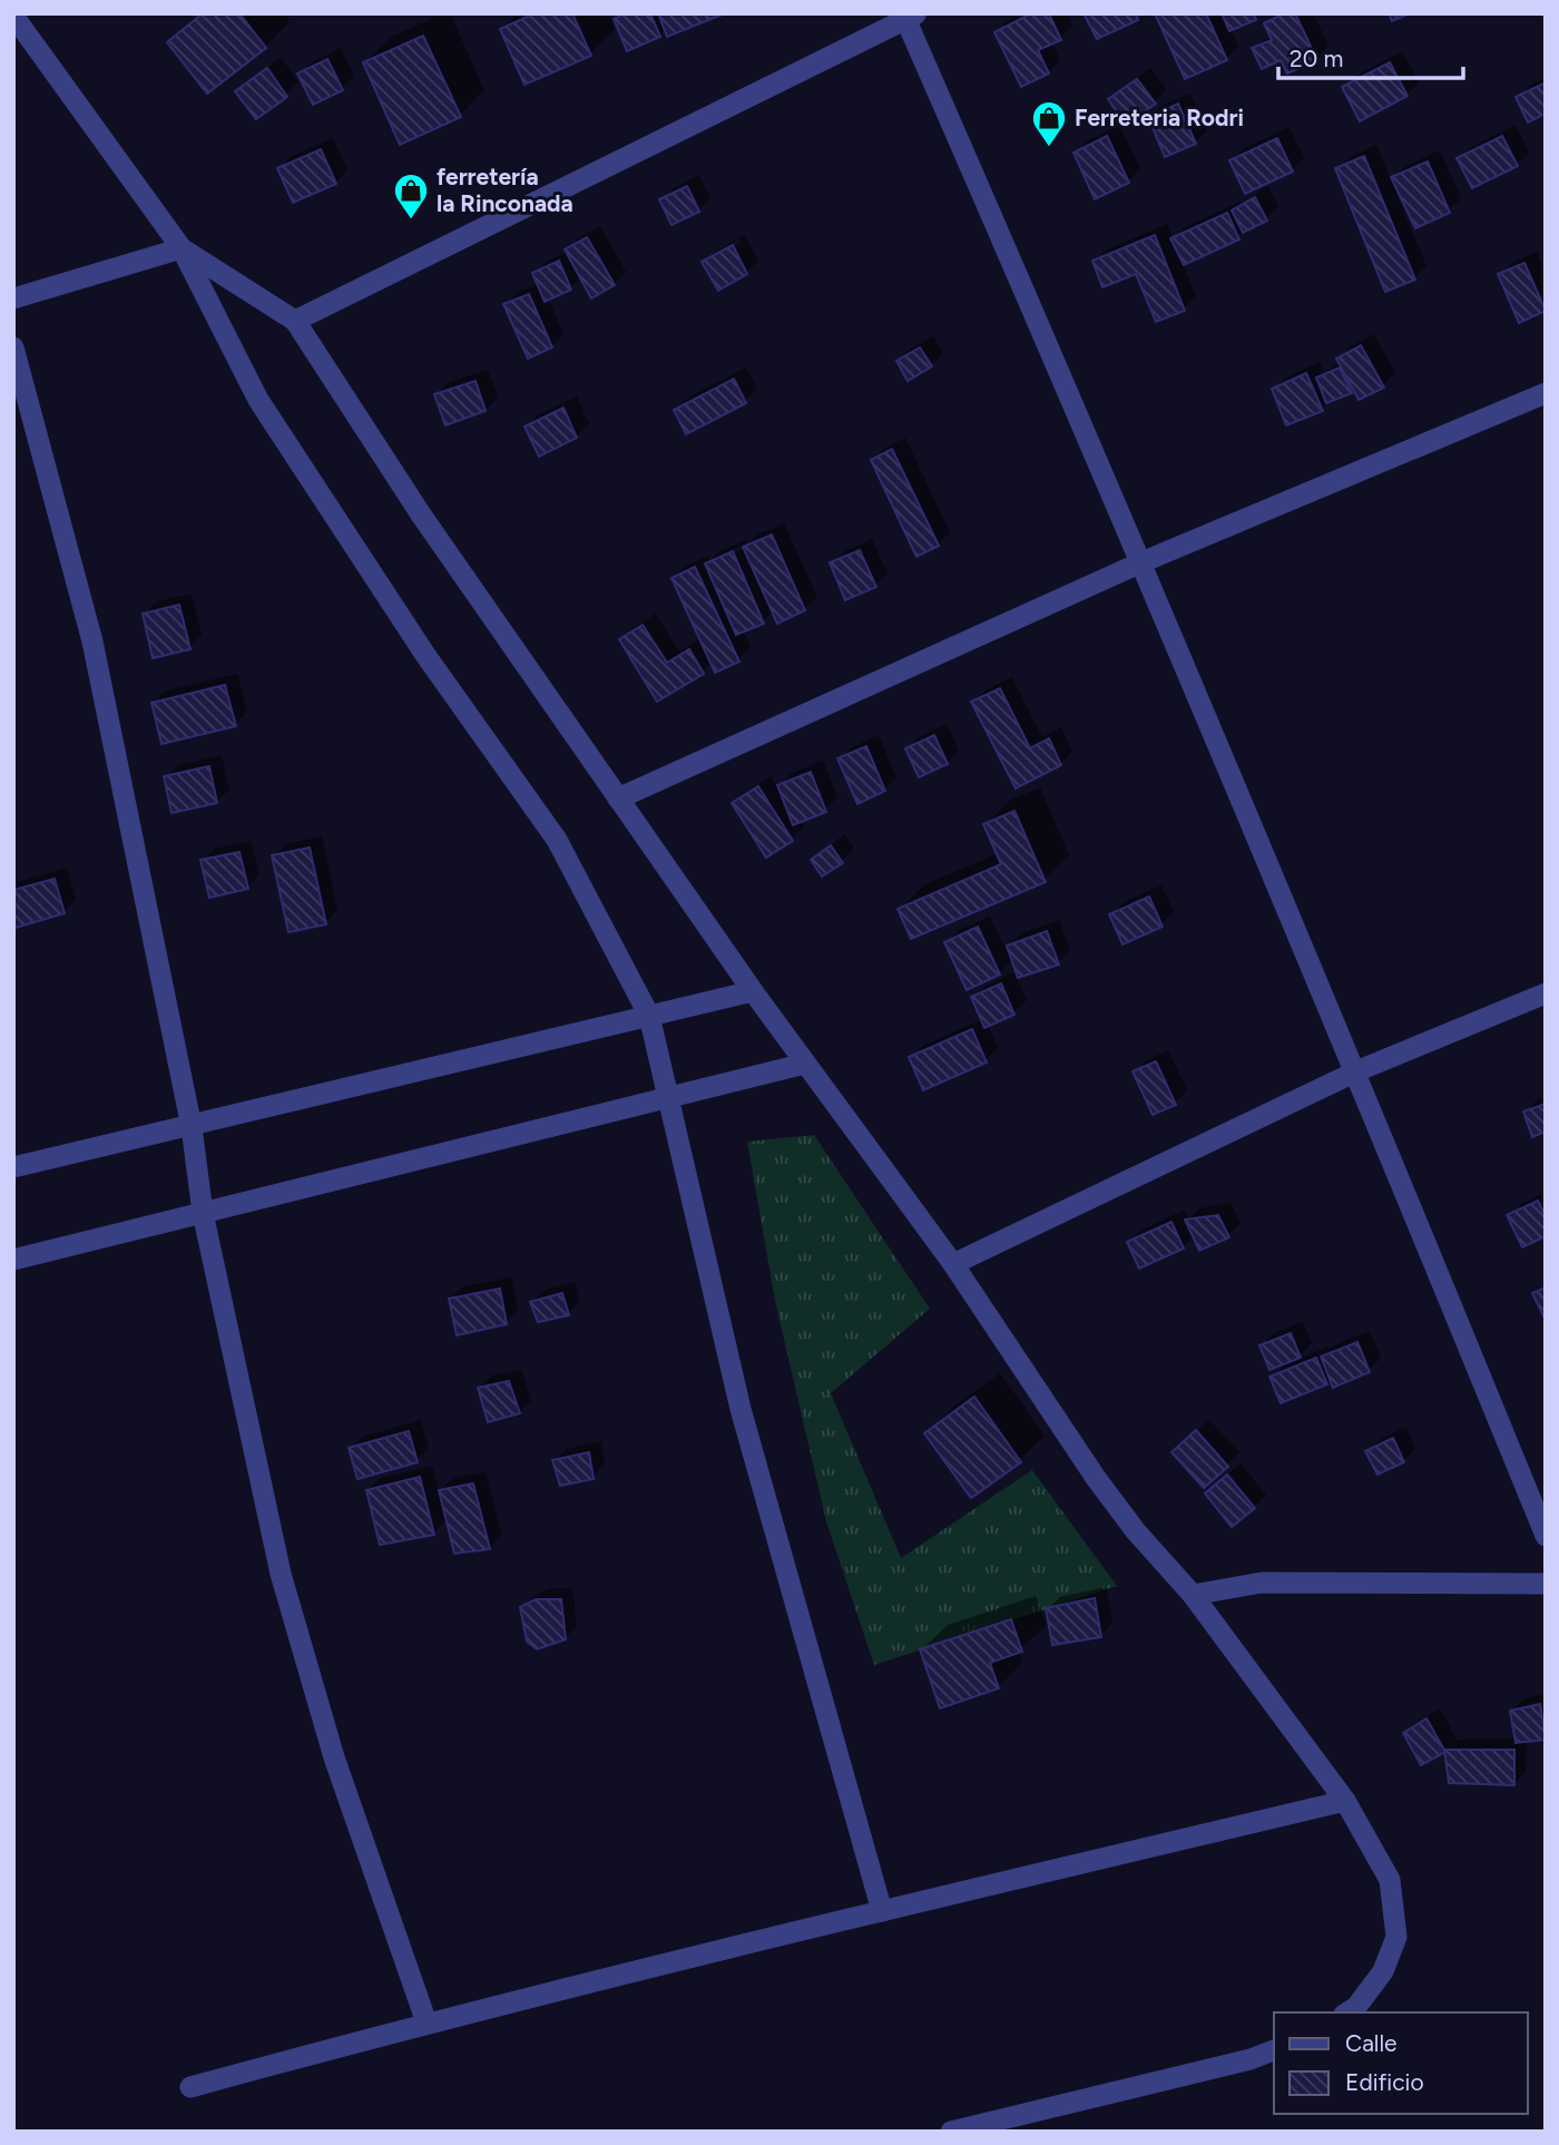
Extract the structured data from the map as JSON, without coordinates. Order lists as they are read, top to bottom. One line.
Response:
{"places":{"shop":["Ferreteria Rodri","ferretería la Rinconada"]},"legend":["Calle","Edificio"],"scale_bar":"20 m"}
